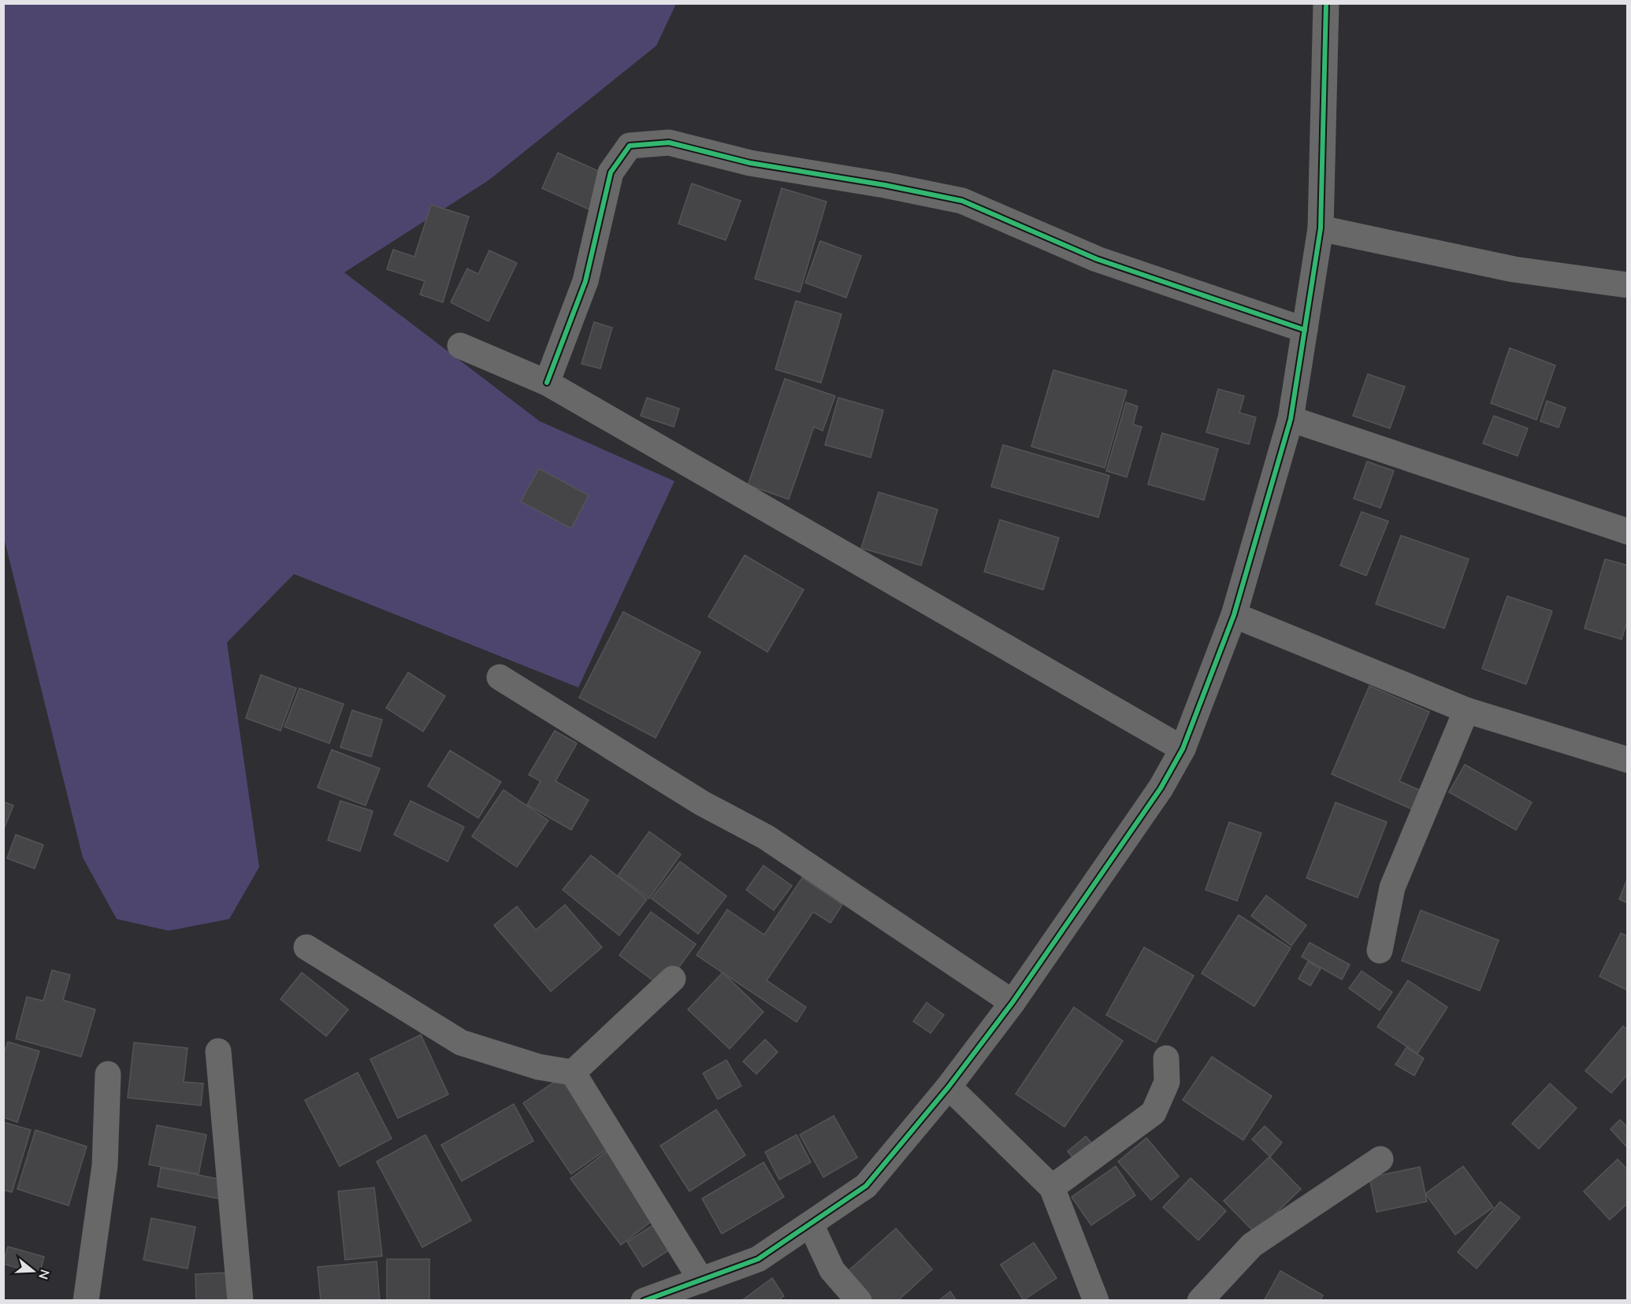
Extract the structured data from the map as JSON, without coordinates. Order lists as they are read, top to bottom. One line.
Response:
{"north":"right"}
